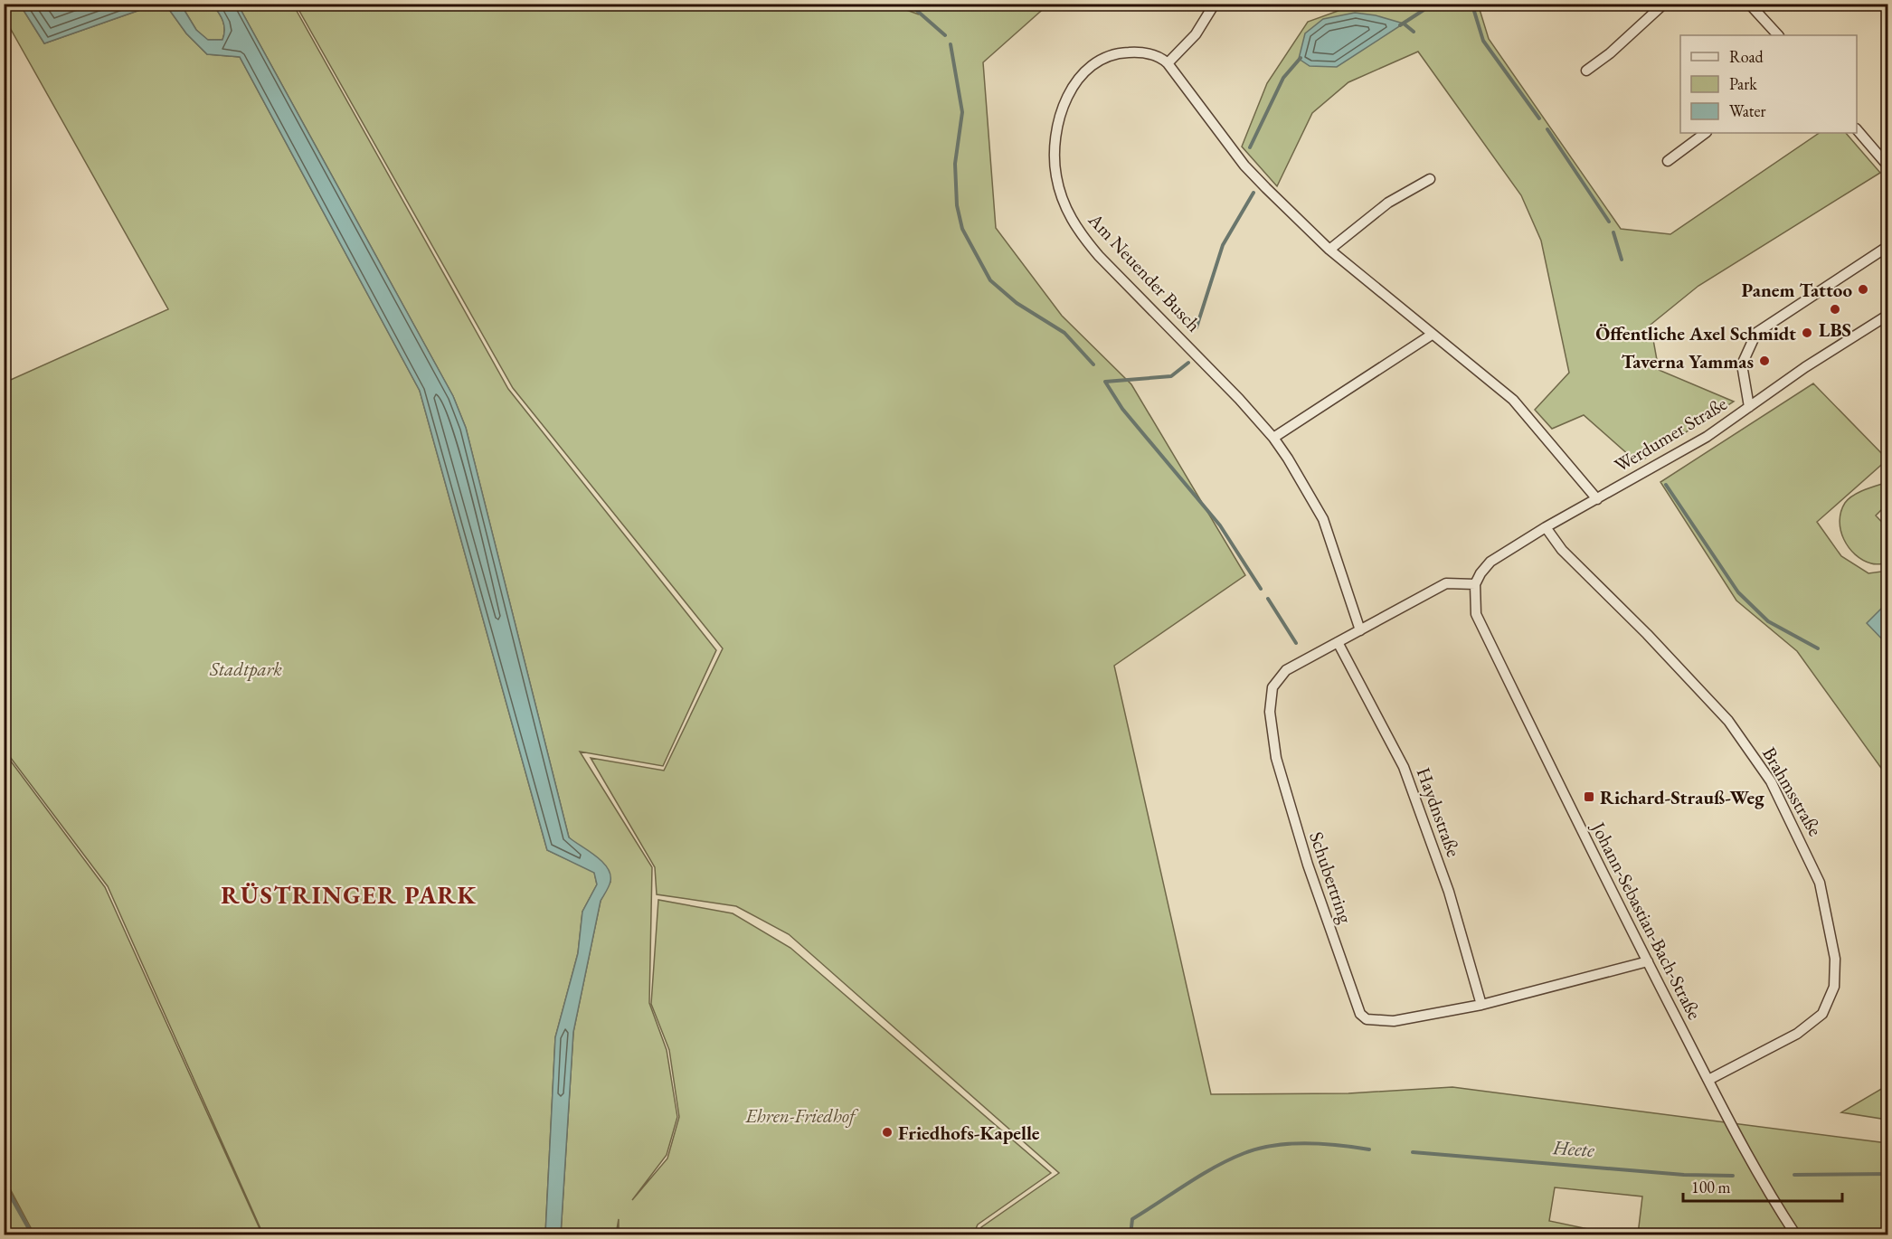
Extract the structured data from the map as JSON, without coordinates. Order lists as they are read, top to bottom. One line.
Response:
{"streets":{"street":["Am Neuender Busch","Werdumer Straße","Brahmsstraße","Haydnstraße","Schubertring","Johann-Sebastian-Bach-Straße"]},"crossings":[["Am Neuender Busch","Werdumer Straße"],["Am Neuender Busch","Schubertring"],["Werdumer Straße","Brahmsstraße"],["Werdumer Straße","Schubertring"],["Werdumer Straße","Johann-Sebastian-Bach-Straße"],["Brahmsstraße","Johann-Sebastian-Bach-Straße"],["Haydnstraße","Schubertring"],["Schubertring","Johann-Sebastian-Bach-Straße"]],"districts":["RÜSTRINGER PARK"],"water":["Heete"],"parks":["Stadtpark","Ehren-Friedhof"],"places":{"other":["Panem Tattoo","LBS","Öffentliche Axel Schmidt","Taverna Yammas","Friedhofs-Kapelle"],"transit":["Richard-Strauß-Weg"]},"legend":["Road","Park","Water"],"scale_bar":"100 m"}
